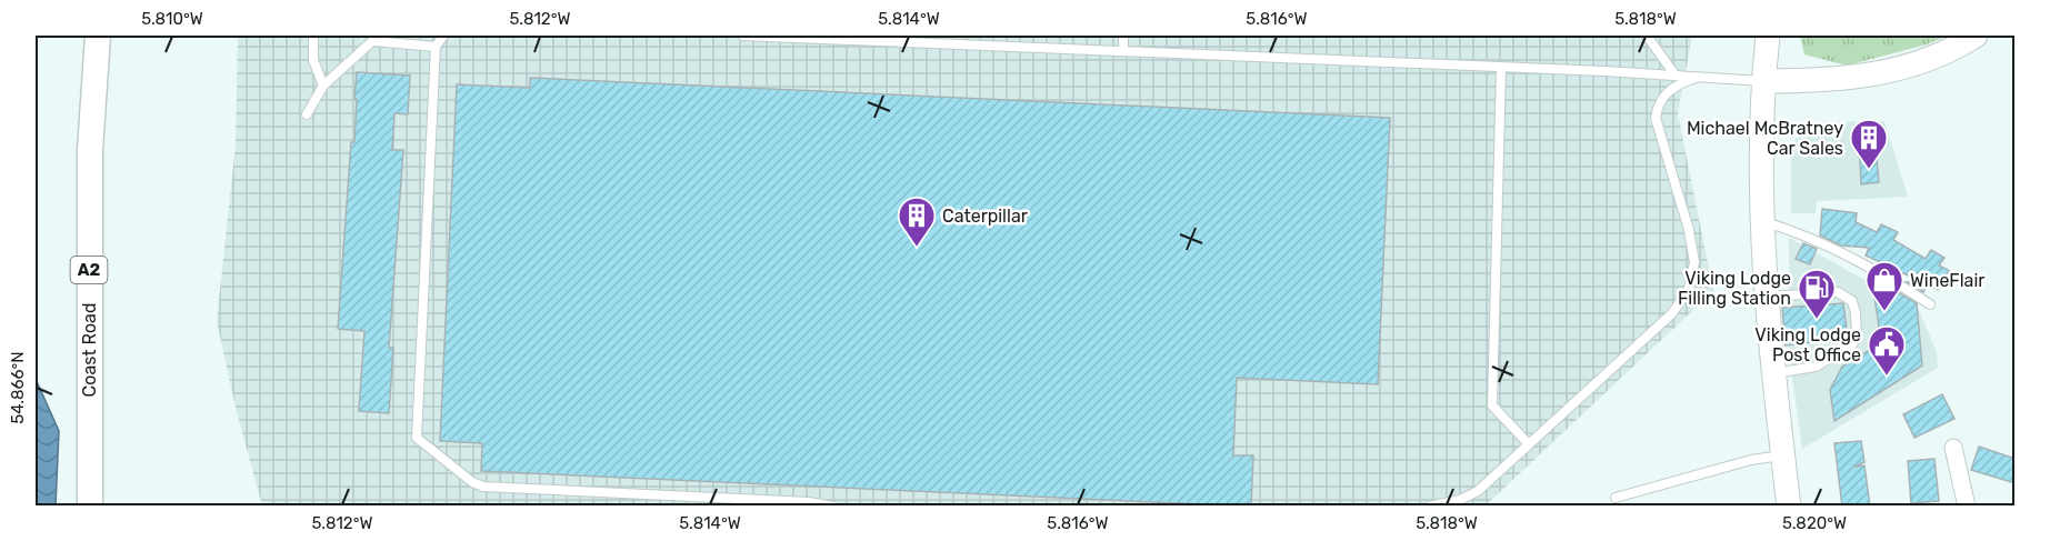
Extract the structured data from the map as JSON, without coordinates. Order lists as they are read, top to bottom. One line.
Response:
{"streets":{"main road":["A2","Coast Road"]},"places":{"building":["Michael McBratney Car Sales","Caterpillar"],"shop":["WineFlair"],"fuel station":["Viking Lodge Filling Station"],"public building":["Viking Lodge Post Office"]},"coordinates":["5.810°W","5.812°W","5.814°W","5.816°W","5.818°W","54.866°N","5.820°W"]}
